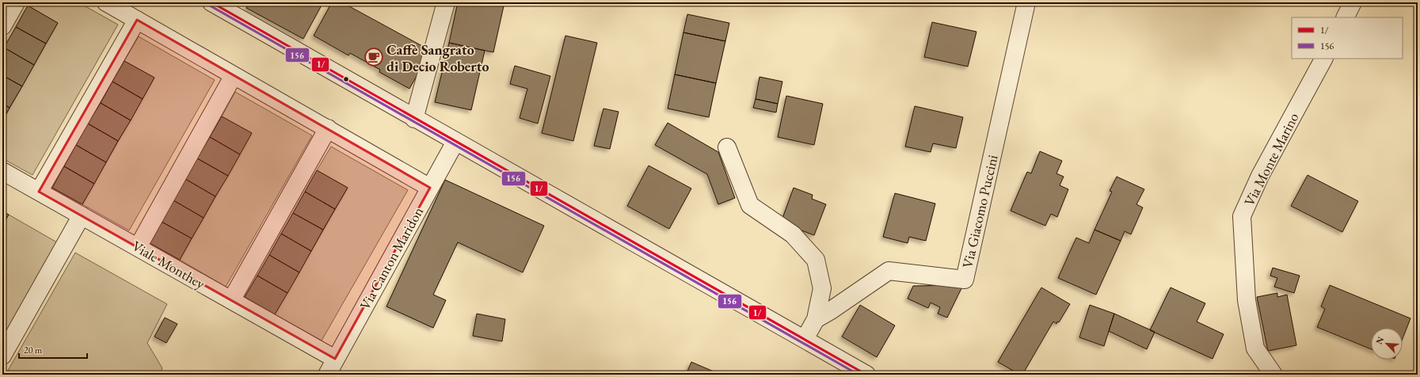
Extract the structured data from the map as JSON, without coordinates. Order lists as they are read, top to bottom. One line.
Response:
{"streets":{"street":["Via Monte Marino","Via Giacomo Puccini","Via Canton Maridon","Viale Monthey"]},"crossings":[["Via Canton Maridon","Viale Monthey"]],"places":{"cafe":["Caffè Sangrato di Decio Roberto"]},"lines":["transit line 1/","transit line 156"],"legend":["1/","156"],"scale_bar":"20 m","north":"top left"}
